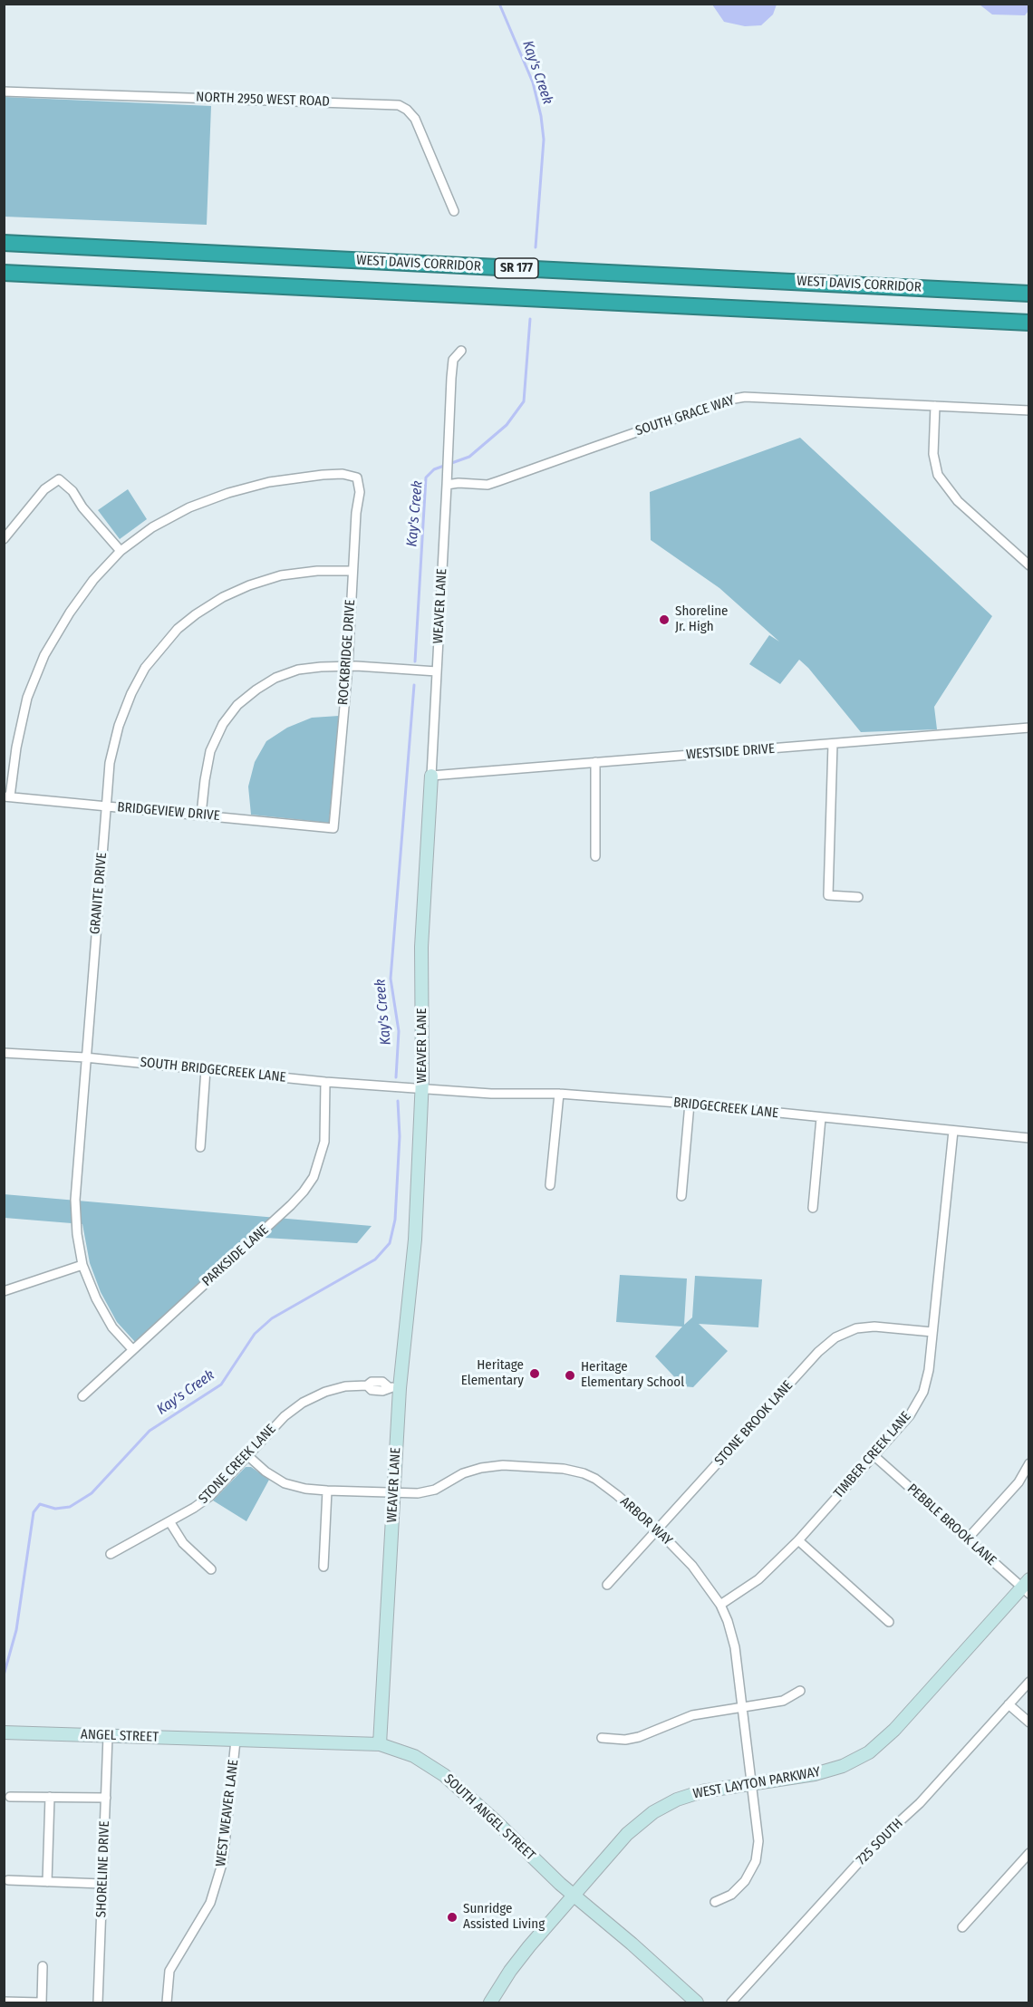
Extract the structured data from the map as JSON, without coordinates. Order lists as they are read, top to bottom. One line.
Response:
{"streets":{"highway":["WEST DAVIS CORRIDOR","SR 177"],"main road":["WEAVER LANE","ANGEL STREET","WEST LAYTON PARKWAY","SOUTH ANGEL STREET"],"street":["NORTH 2950 WEST ROAD","SOUTH GRACE WAY","ROCKBRIDGE DRIVE","WESTSIDE DRIVE","BRIDGEVIEW DRIVE","GRANITE DRIVE","SOUTH BRIDGECREEK LANE","BRIDGECREEK LANE","PARKSIDE LANE","STONE BROOK LANE","TIMBER CREEK LANE","STONE CREEK LANE","ARBOR WAY","PEBBLE BROOK LANE","WEST WEAVER LANE","725 SOUTH","SHORELINE DRIVE"]},"crossings":[["SOUTH GRACE WAY","WEAVER LANE"],["WEAVER LANE","WESTSIDE DRIVE"],["WEAVER LANE","SOUTH BRIDGECREEK LANE"],["WEAVER LANE","BRIDGECREEK LANE"],["WEAVER LANE","STONE CREEK LANE"],["WEAVER LANE","ARBOR WAY"],["WEAVER LANE","SOUTH ANGEL STREET"],["ROCKBRIDGE DRIVE","BRIDGEVIEW DRIVE"],["ROCKBRIDGE DRIVE","GRANITE DRIVE"],["BRIDGEVIEW DRIVE","GRANITE DRIVE"],["GRANITE DRIVE","SOUTH BRIDGECREEK LANE"],["GRANITE DRIVE","PARKSIDE LANE"],["SOUTH BRIDGECREEK LANE","BRIDGECREEK LANE"],["SOUTH BRIDGECREEK LANE","PARKSIDE LANE"],["BRIDGECREEK LANE","TIMBER CREEK LANE"],["STONE BROOK LANE","TIMBER CREEK LANE"],["STONE BROOK LANE","ARBOR WAY"],["TIMBER CREEK LANE","ARBOR WAY"],["TIMBER CREEK LANE","PEBBLE BROOK LANE"],["STONE CREEK LANE","ARBOR WAY"],["ARBOR WAY","WEST LAYTON PARKWAY"],["PEBBLE BROOK LANE","WEST LAYTON PARKWAY"],["ANGEL STREET","WEST WEAVER LANE"],["ANGEL STREET","SOUTH ANGEL STREET"],["ANGEL STREET","SHORELINE DRIVE"],["WEST LAYTON PARKWAY","SOUTH ANGEL STREET"],["WEST WEAVER LANE","SOUTH ANGEL STREET"]],"water":["Kay's Creek"],"places":["Shoreline Jr. High","Heritage Elementary","Heritage Elementary School","Sunridge Assisted Living"]}
